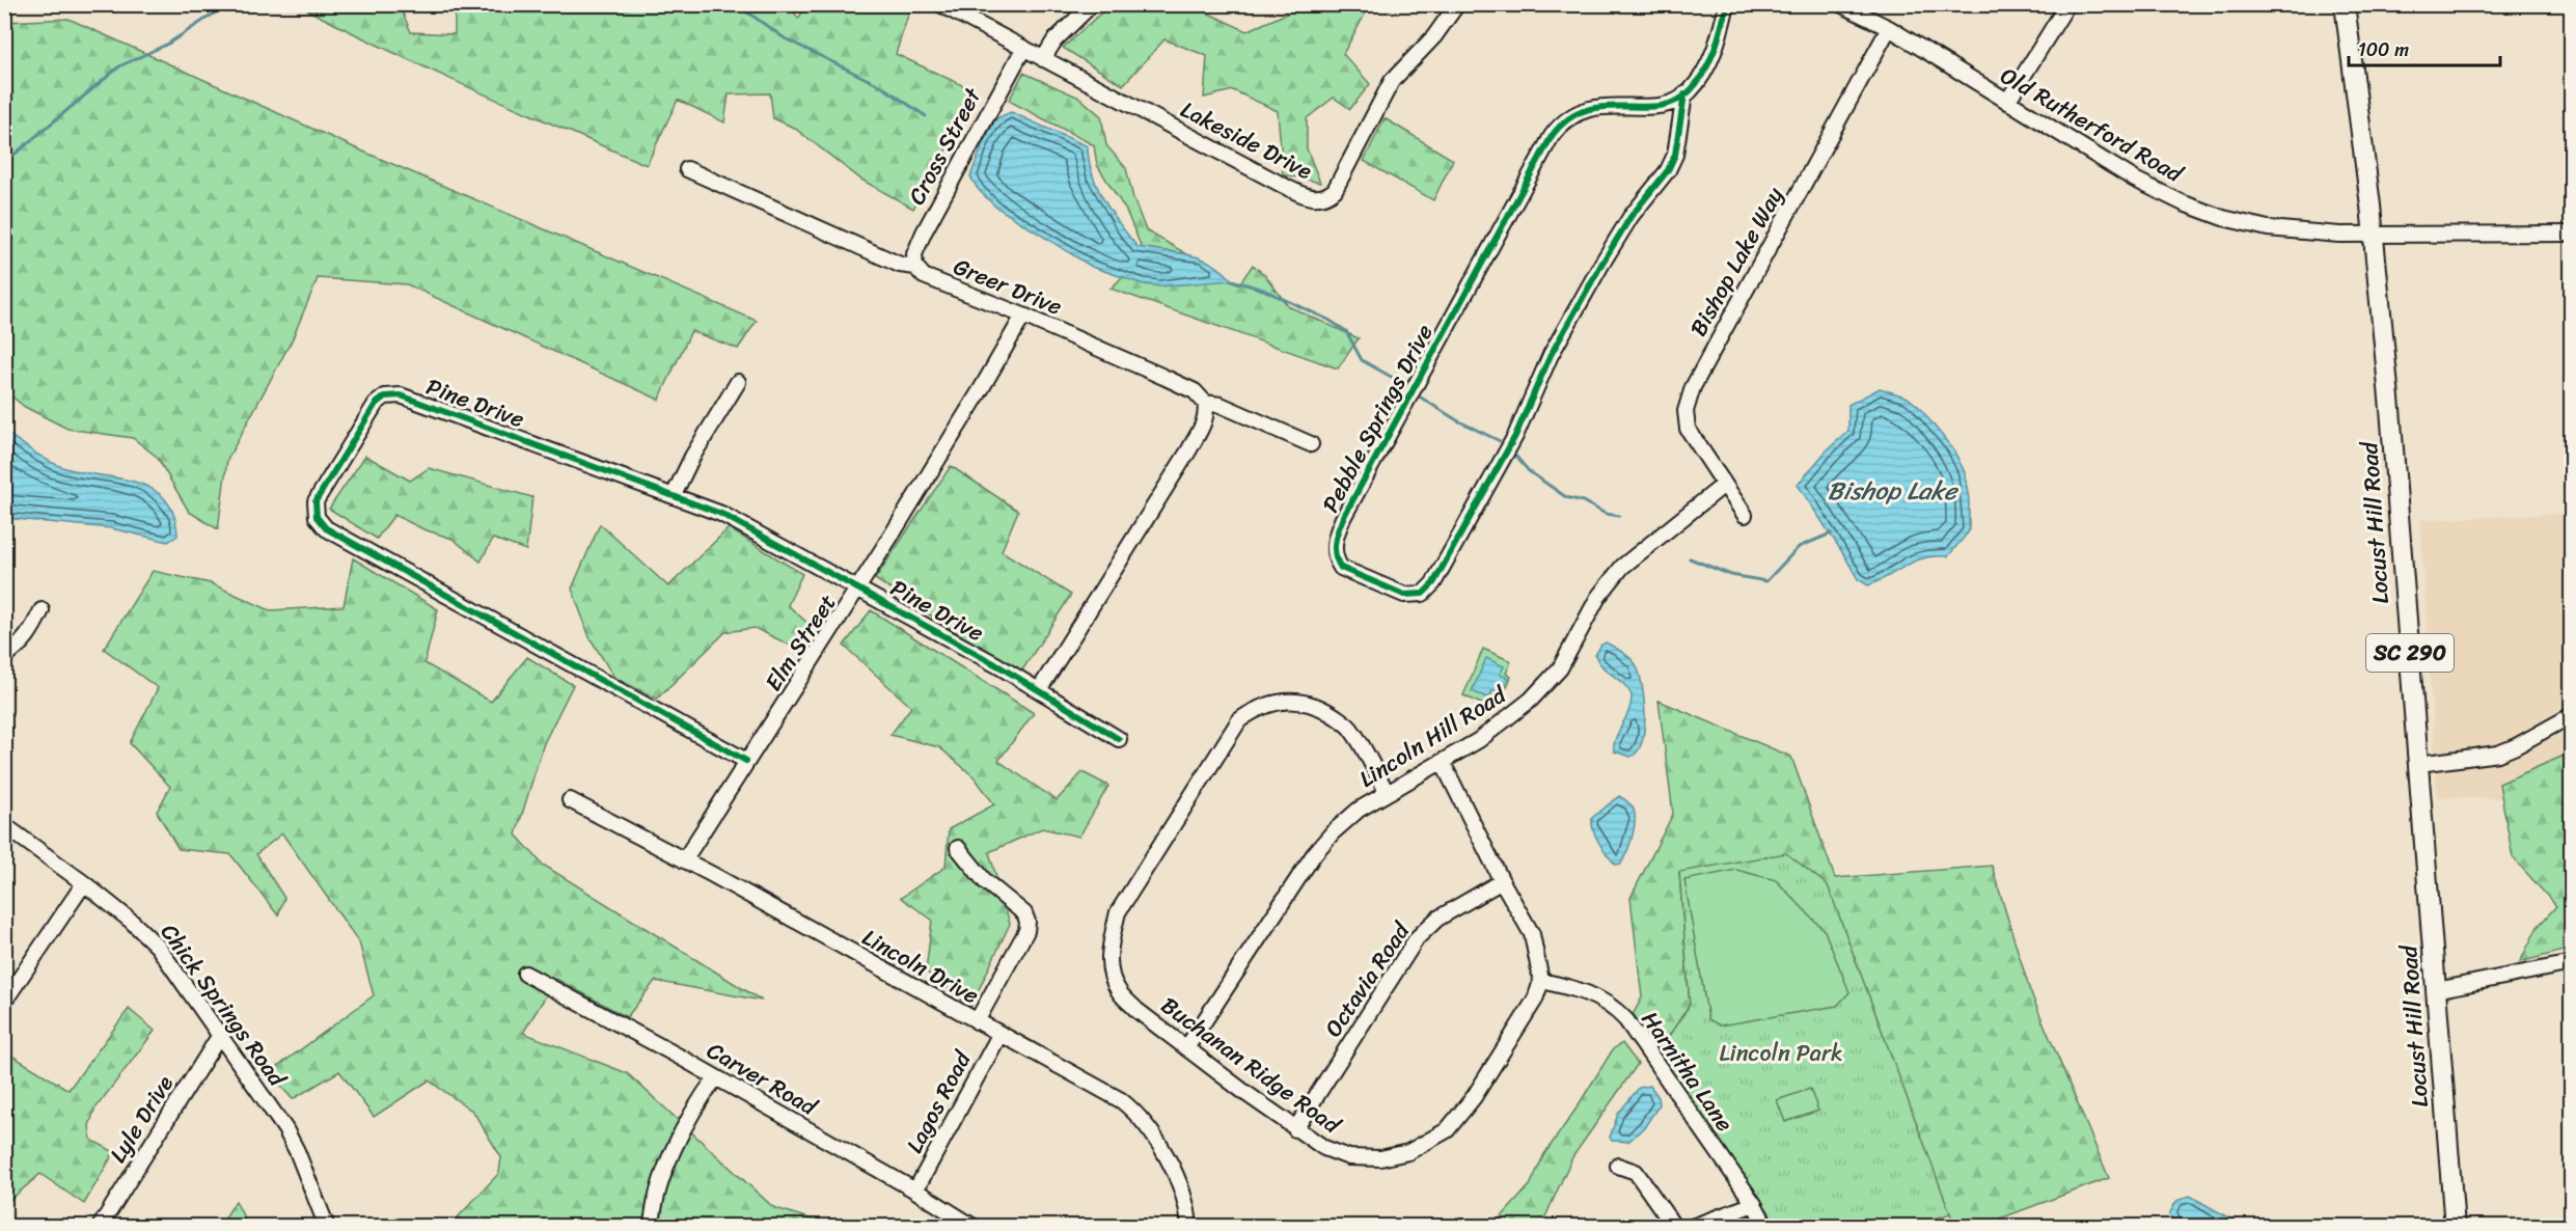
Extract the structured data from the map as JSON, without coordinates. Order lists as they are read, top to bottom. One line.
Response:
{"streets":{"main road":["Locust Hill Road","SC 290"],"street":["Old Rutherford Road","Lakeside Drive","Cross Street","Bishop Lake Way","Greer Drive","Pine Drive","Pebble Springs Drive","Elm Street","Lincoln Hill Road","Lincoln Drive","Octavia Road","Chick Springs Road","Buchanan Ridge Road","Harnitha Lane","Carver Road","Lagos Road","Lyle Drive"]},"crossings":[["Old Rutherford Road","Bishop Lake Way"],["Old Rutherford Road","Locust Hill Road"],["Lakeside Drive","Cross Street"],["Cross Street","Greer Drive"],["Bishop Lake Way","Lincoln Hill Road"],["Greer Drive","Elm Street"],["Pine Drive","Elm Street"],["Elm Street","Lincoln Drive"],["Lincoln Hill Road","Buchanan Ridge Road"],["Lincoln Drive","Lagos Road"],["Octavia Road","Buchanan Ridge Road"],["Chick Springs Road","Lyle Drive"],["Buchanan Ridge Road","Harnitha Lane"],["Carver Road","Lagos Road"]],"water":["Bishop Lake"],"parks":["Lincoln Park"],"scale_bar":"100 m"}
